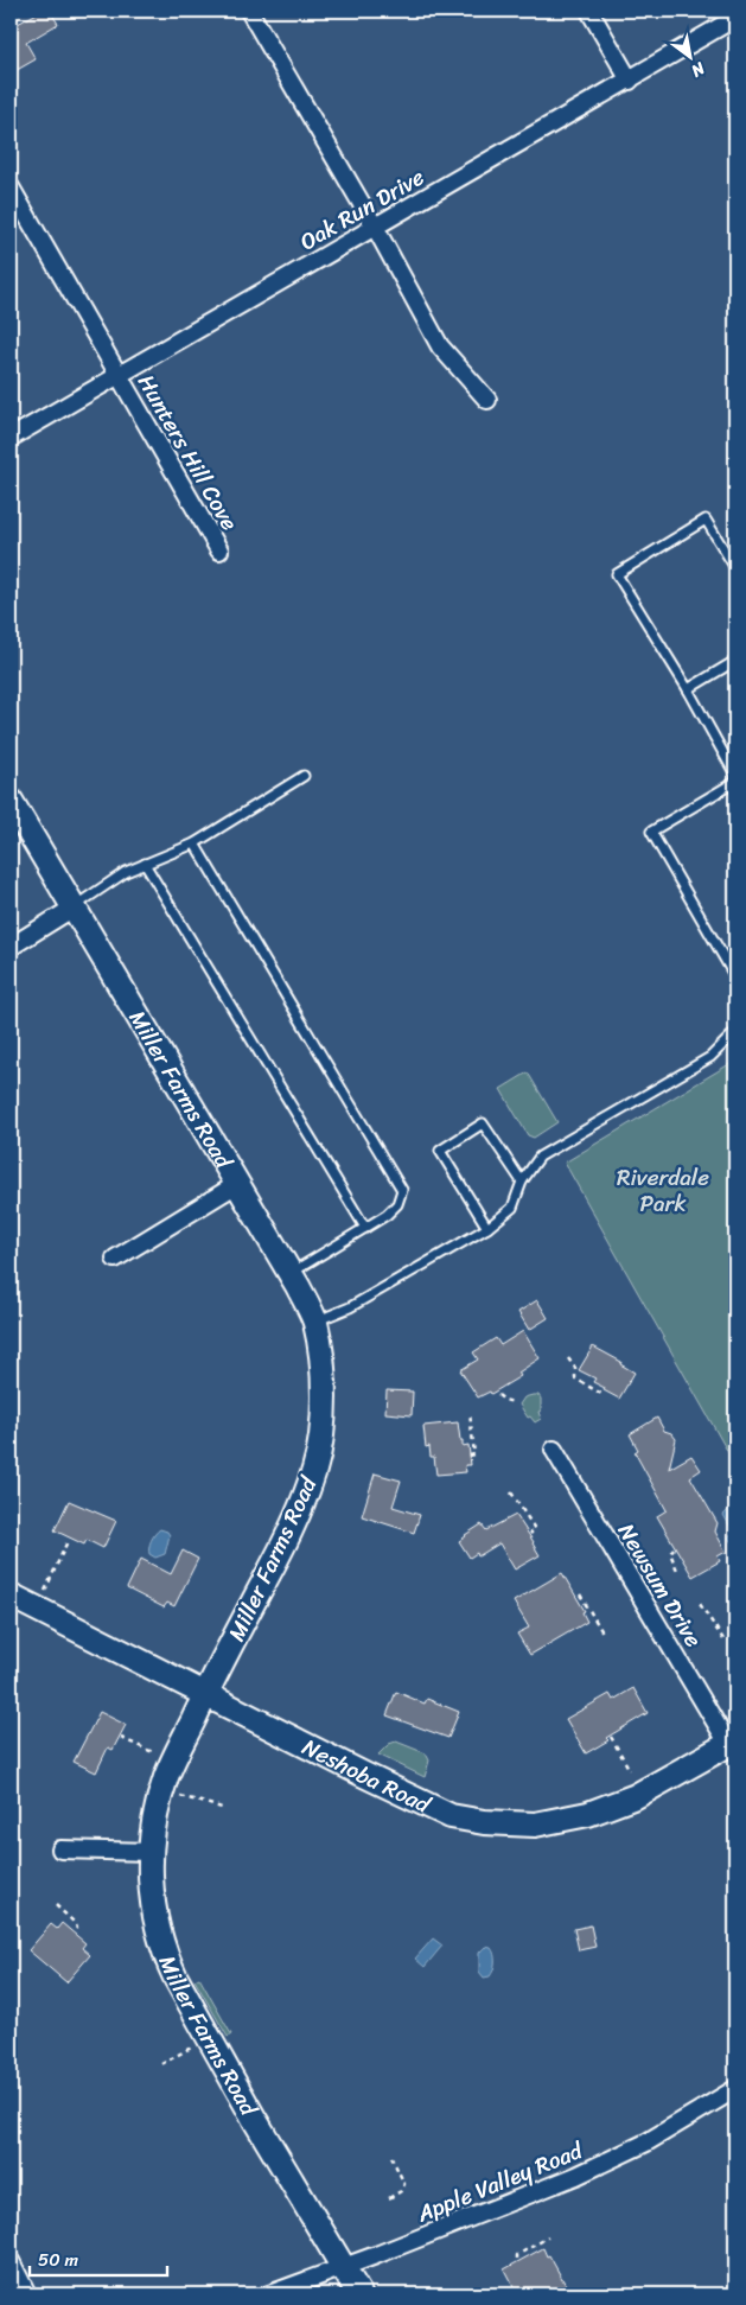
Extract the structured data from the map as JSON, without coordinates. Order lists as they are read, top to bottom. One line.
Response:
{"streets":{"street":["Oak Run Drive","Hunters Hill Cove","Miller Farms Road","Newsum Drive","Neshoba Road","Apple Valley Road"]},"crossings":[["Oak Run Drive","Hunters Hill Cove"],["Miller Farms Road","Neshoba Road"],["Miller Farms Road","Apple Valley Road"],["Newsum Drive","Neshoba Road"]],"parks":["Riverdale Park"],"scale_bar":"50 m","north":"bottom right"}
